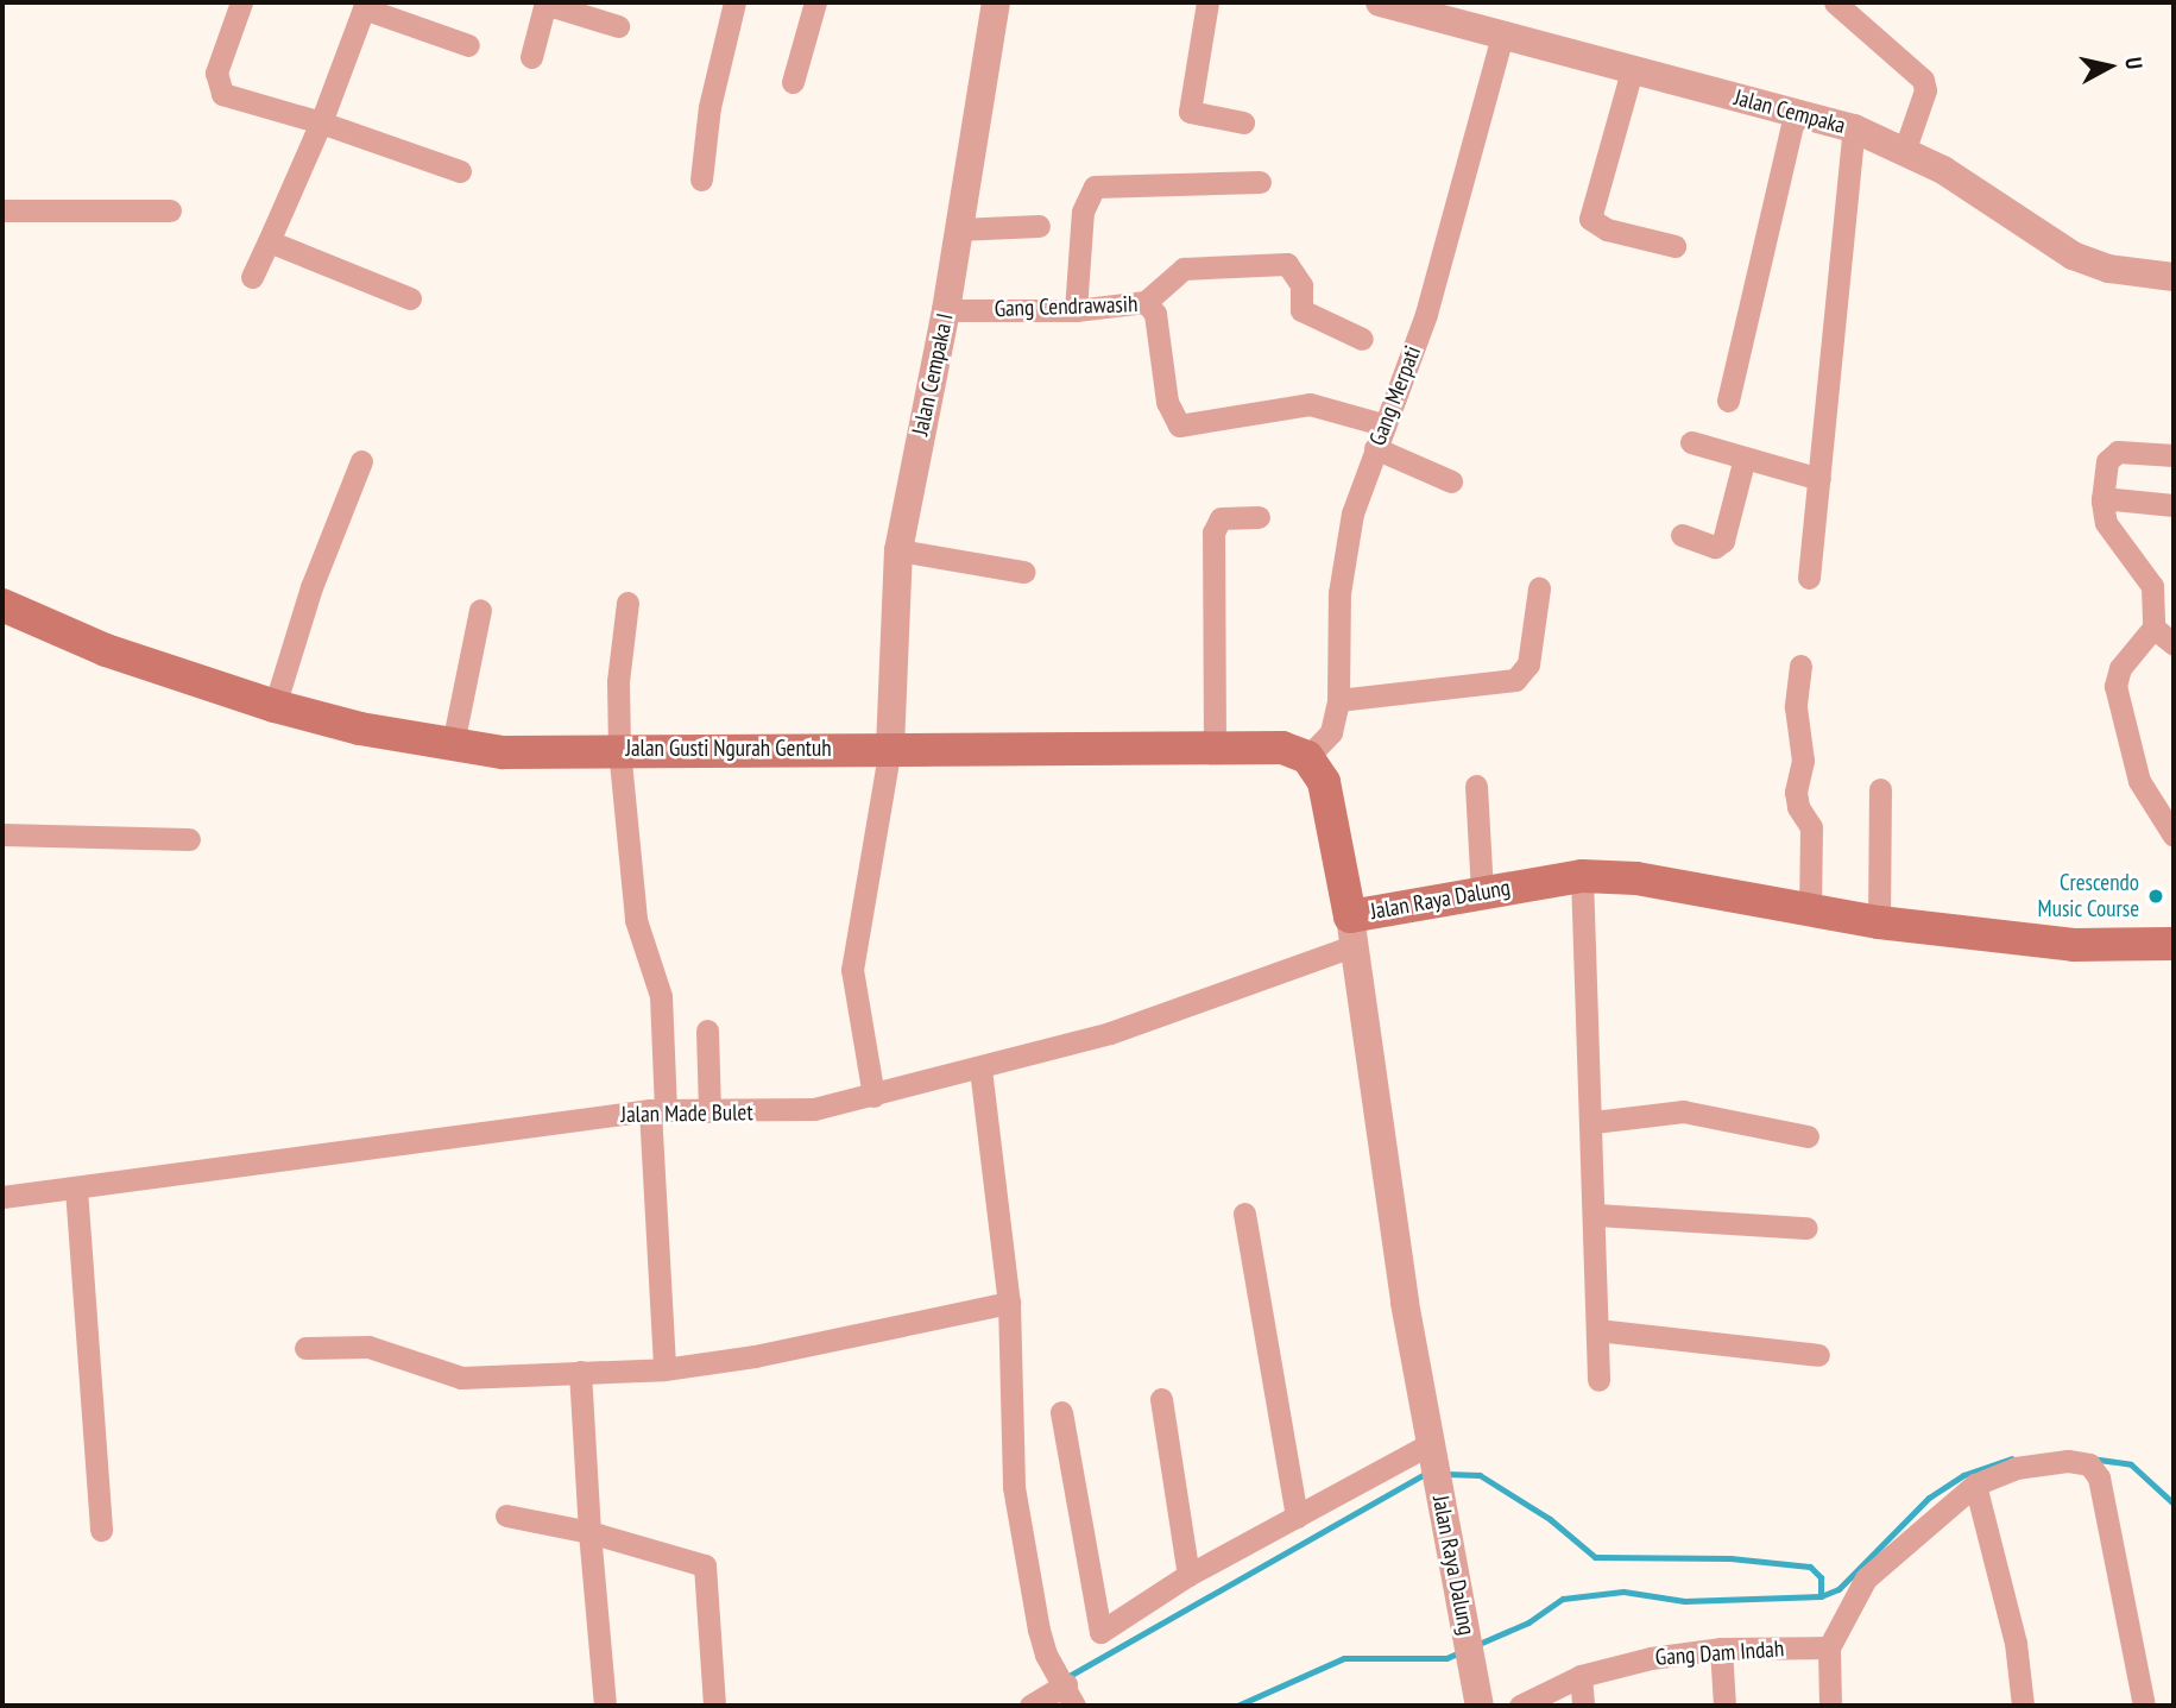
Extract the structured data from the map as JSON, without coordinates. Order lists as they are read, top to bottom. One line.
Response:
{"streets":{"main road":["Jalan Gusti Ngurah Gentuh","Jalan Raya Dalung"],"street":["Jalan Cempaka","Gang Cendrawasih","Jalan Cempaka I","Gang Merpati","Jalan Made Bulet","Gang Dam Indah"]},"crossings":[["Jalan Cempaka","Gang Merpati"],["Gang Cendrawasih","Jalan Cempaka I"],["Gang Cendrawasih","Gang Merpati"],["Jalan Cempaka I","Jalan Gusti Ngurah Gentuh"],["Gang Merpati","Jalan Gusti Ngurah Gentuh"],["Jalan Raya Dalung","Jalan Made Bulet"]],"places":["Crescendo Music Course"],"north":"right"}
